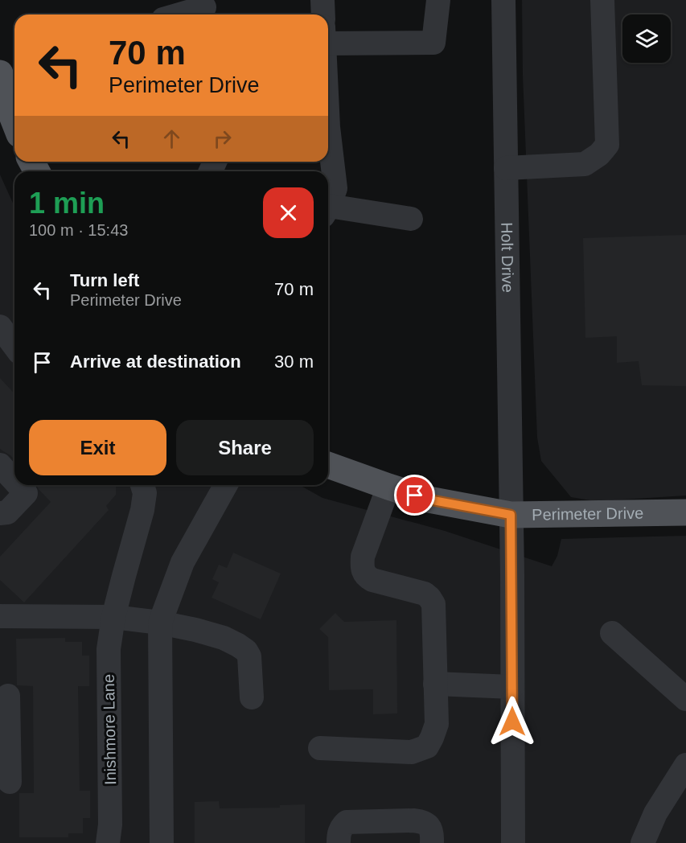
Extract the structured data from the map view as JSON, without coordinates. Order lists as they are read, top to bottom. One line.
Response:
{"streets":{"main road":["Perimeter Drive"],"street":["Holt Drive","Inishmore Lane"]},"crossings":[["Holt Drive","Perimeter Drive"]],"page":{"turn":["70 m","Perimeter Drive"],"heading":["1 min","100 m · 15:43"],"list":[{"name":"Turn left","note":"Perimeter Drive","value":"70 m"},{"name":"Arrive at destination","value":"30 m"}],"buttons":["Exit","Share"]}}
